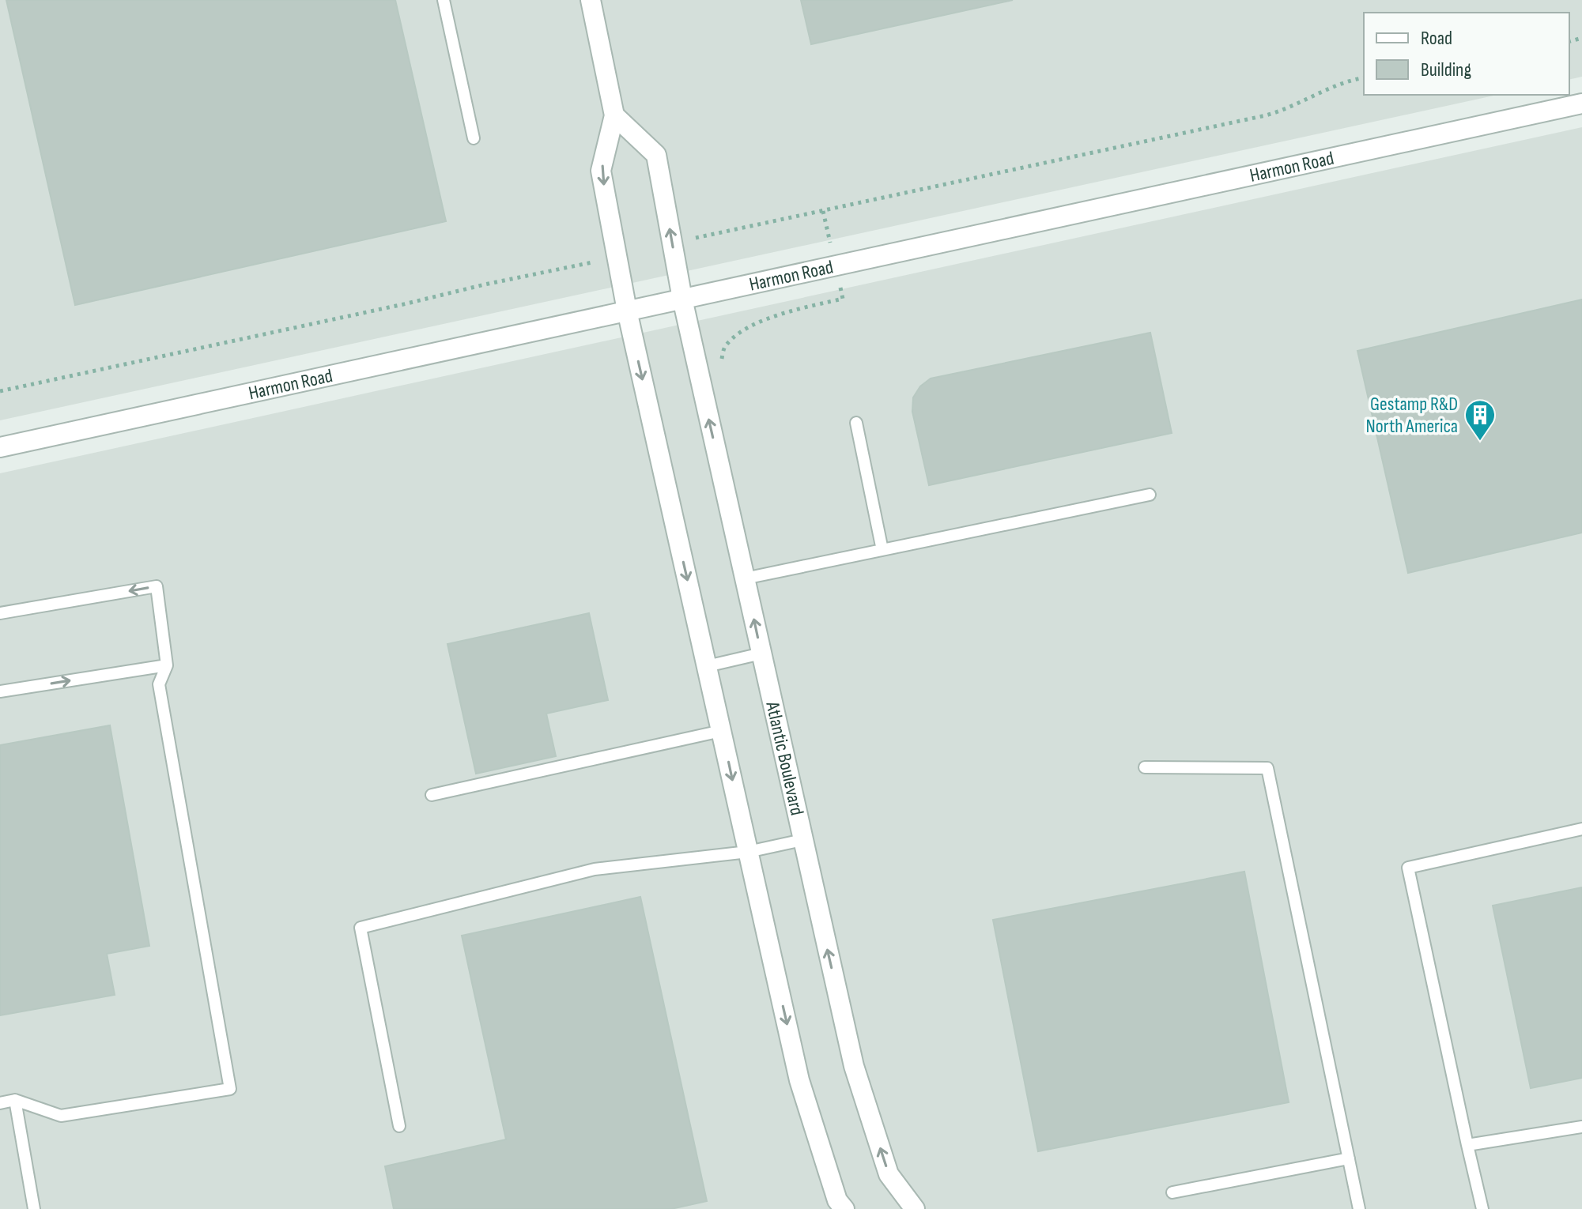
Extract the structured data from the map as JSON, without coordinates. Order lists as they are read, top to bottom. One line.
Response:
{"streets":{"street":["Harmon Road","Atlantic Boulevard"]},"crossings":[["Harmon Road","Atlantic Boulevard"]],"places":{"building":["Gestamp R&D North America"]},"legend":["Road","Building"]}
